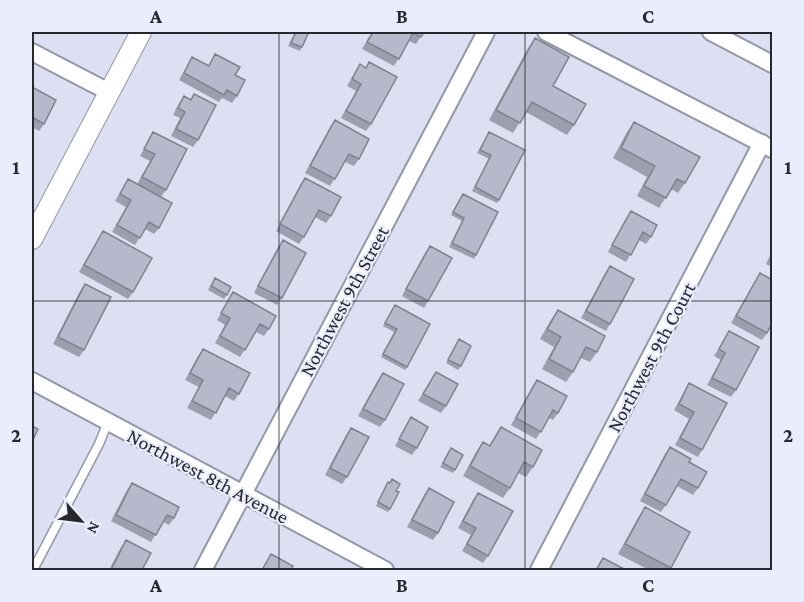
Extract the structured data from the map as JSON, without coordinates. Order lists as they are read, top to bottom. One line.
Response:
{"streets":{"street":["Northwest 9th Street","Northwest 9th Court","Northwest 8th Avenue"]},"crossings":[["Northwest 9th Street","Northwest 8th Avenue"]],"north":"bottom right","grid":{"columns":["A","B","C"],"rows":["1","2"]}}
